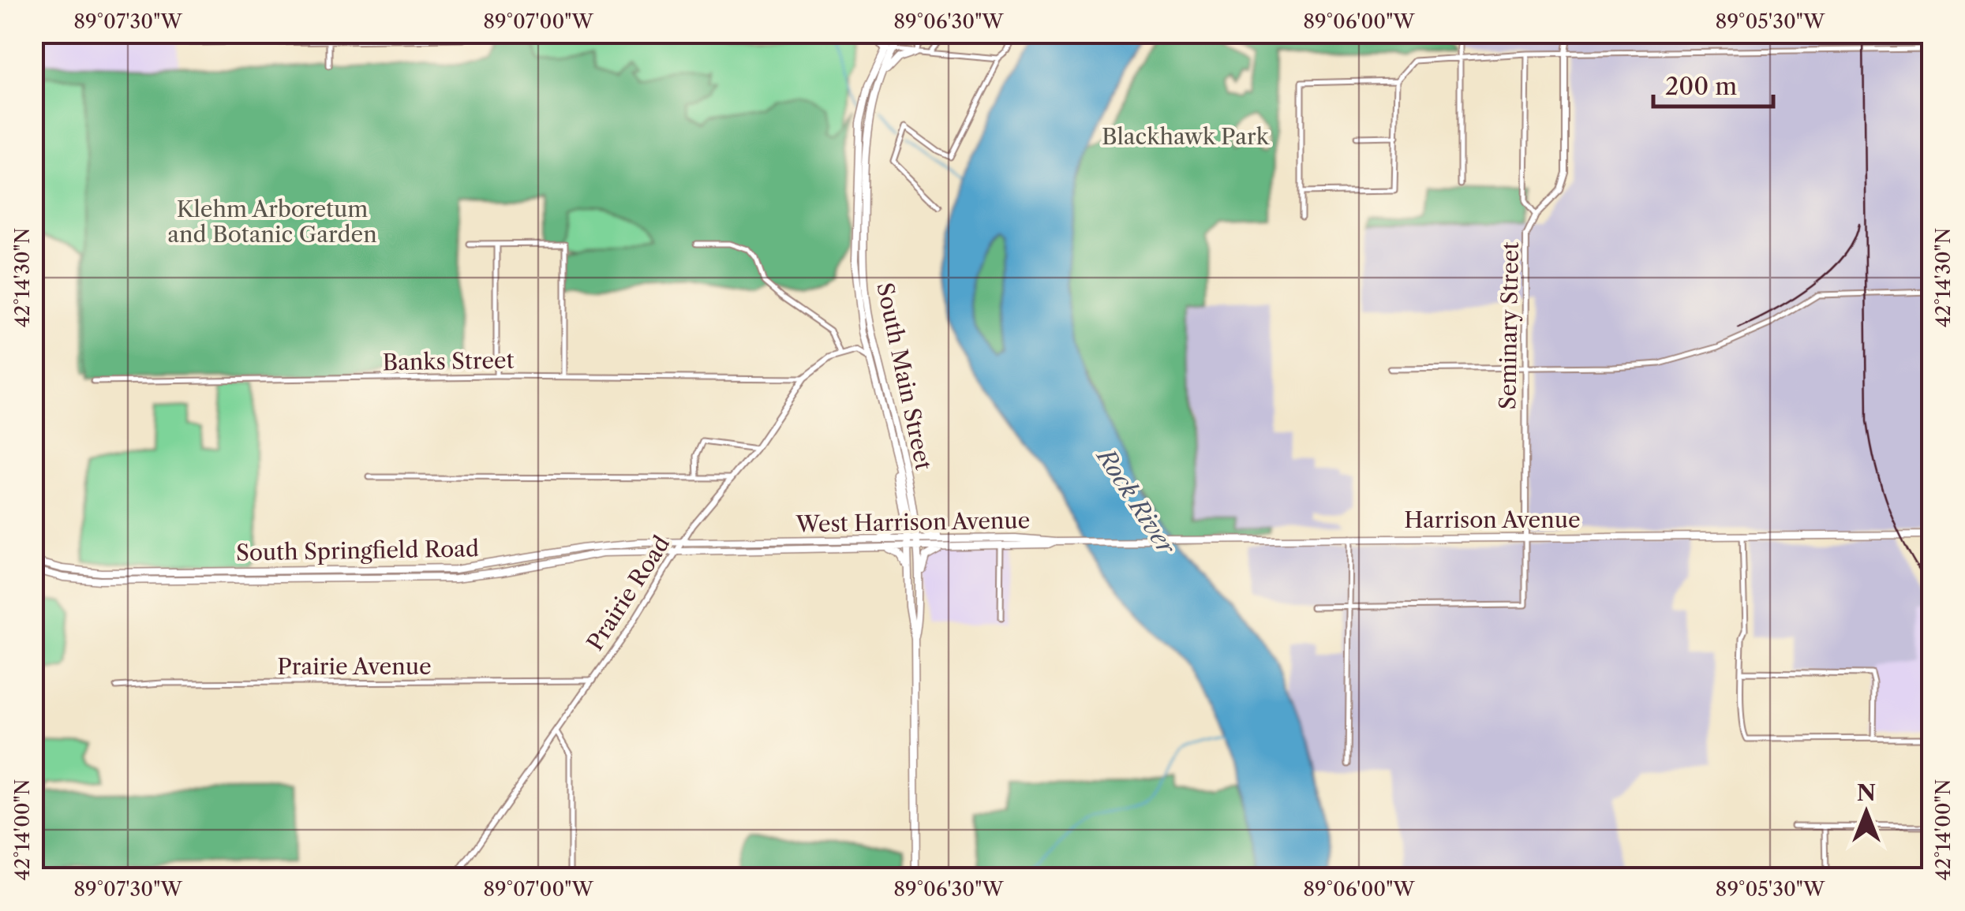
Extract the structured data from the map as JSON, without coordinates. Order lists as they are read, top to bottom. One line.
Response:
{"streets":{"main road":["South Main Street","Harrison Avenue","West Harrison Avenue","South Springfield Road"],"street":["Seminary Street","Banks Street","Prairie Road","Prairie Avenue"]},"crossings":[["Seminary Street","Harrison Avenue"],["Banks Street","Prairie Road"],["South Main Street","West Harrison Avenue"],["Harrison Avenue","West Harrison Avenue"],["West Harrison Avenue","South Springfield Road"],["West Harrison Avenue","Prairie Road"],["South Springfield Road","Prairie Road"],["Prairie Road","Prairie Avenue"]],"water":["Rock River"],"parks":["Blackhawk Park","Klehm Arboretum and Botanic Garden"],"scale_bar":"200 m","north":"top","coordinates":["89°07'30\"W","89°07'00\"W","89°06'30\"W","89°06'00\"W","89°05'30\"W","42°14'30\"N","42°14'00\"N"]}
